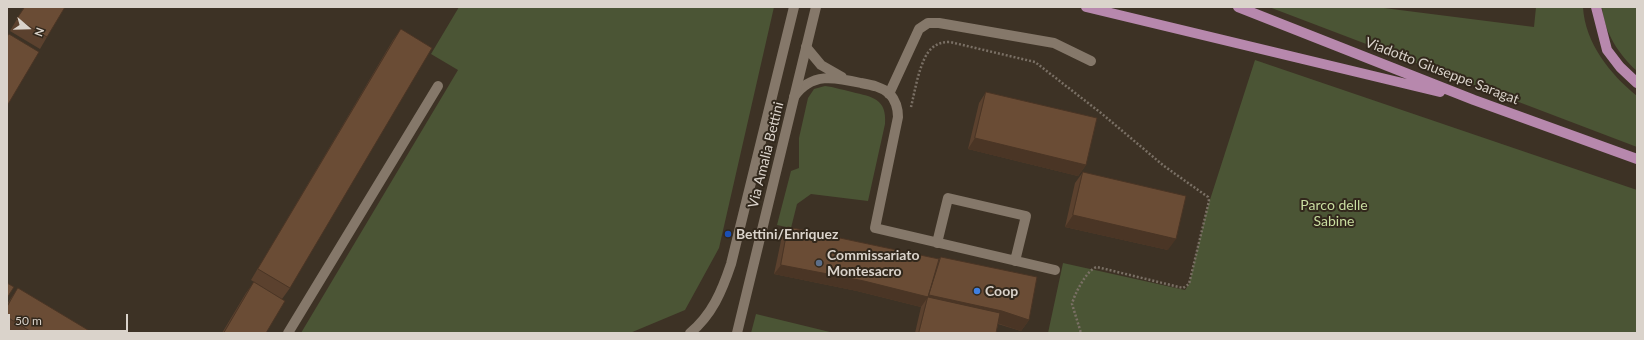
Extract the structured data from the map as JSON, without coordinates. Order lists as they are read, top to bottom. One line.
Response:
{"streets":{"main road":["Viadotto Giuseppe Saragat"],"street":["Via Amalia Bettini"]},"parks":["Parco delle Sabine"],"places":["Bettini/Enriquez","Commissariato Montesacro","Coop"],"scale_bar":"50 m","north":"right"}
